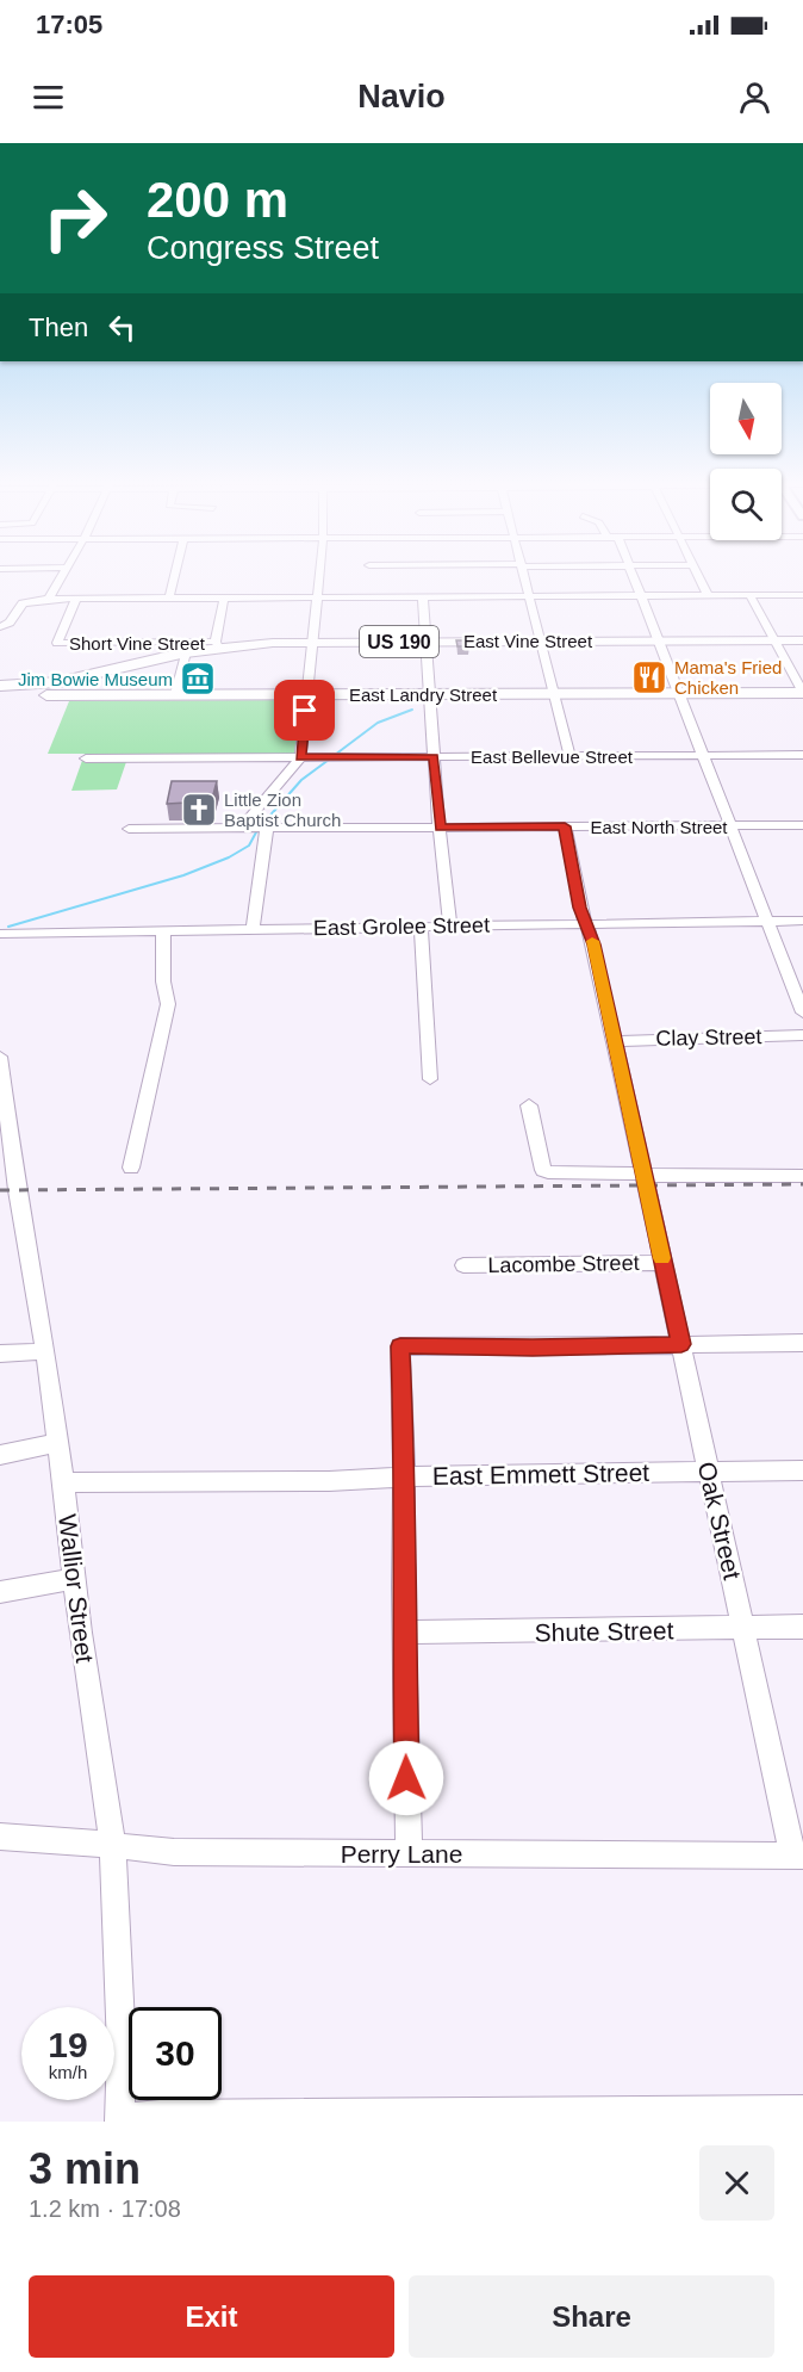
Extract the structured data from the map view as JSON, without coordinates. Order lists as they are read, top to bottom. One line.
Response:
{"streets":{"highway":["East Vine Street","US 190","East Landry Street"],"street":["Short Vine Street","East Bellevue Street","East North Street","East Grolee Street","Clay Street","Lacombe Street","East Emmett Street","Oak Street","Wallior Street","Shute Street","Perry Lane"]},"crossings":[["East Vine Street","Short Vine Street"],["East North Street","Oak Street"],["East Grolee Street","Oak Street"],["Clay Street","Oak Street"],["Lacombe Street","Oak Street"],["East Emmett Street","Oak Street"],["East Emmett Street","Wallior Street"],["Oak Street","Shute Street"],["Oak Street","Perry Lane"],["Wallior Street","Perry Lane"]],"places":{"restaurant":["Mama's Fried Chicken"],"museum":["Jim Bowie Museum"],"church":["Little Zion Baptist Church"]},"north":"bottom","page":{"status":"17:05","header":"Navio","turn":["200 m","Congress Street"],"then":"Then","speed":"19 km/h","limit":"30","heading":["3 min","1.2 km · 17:08"],"buttons":["Exit","Share"]}}
